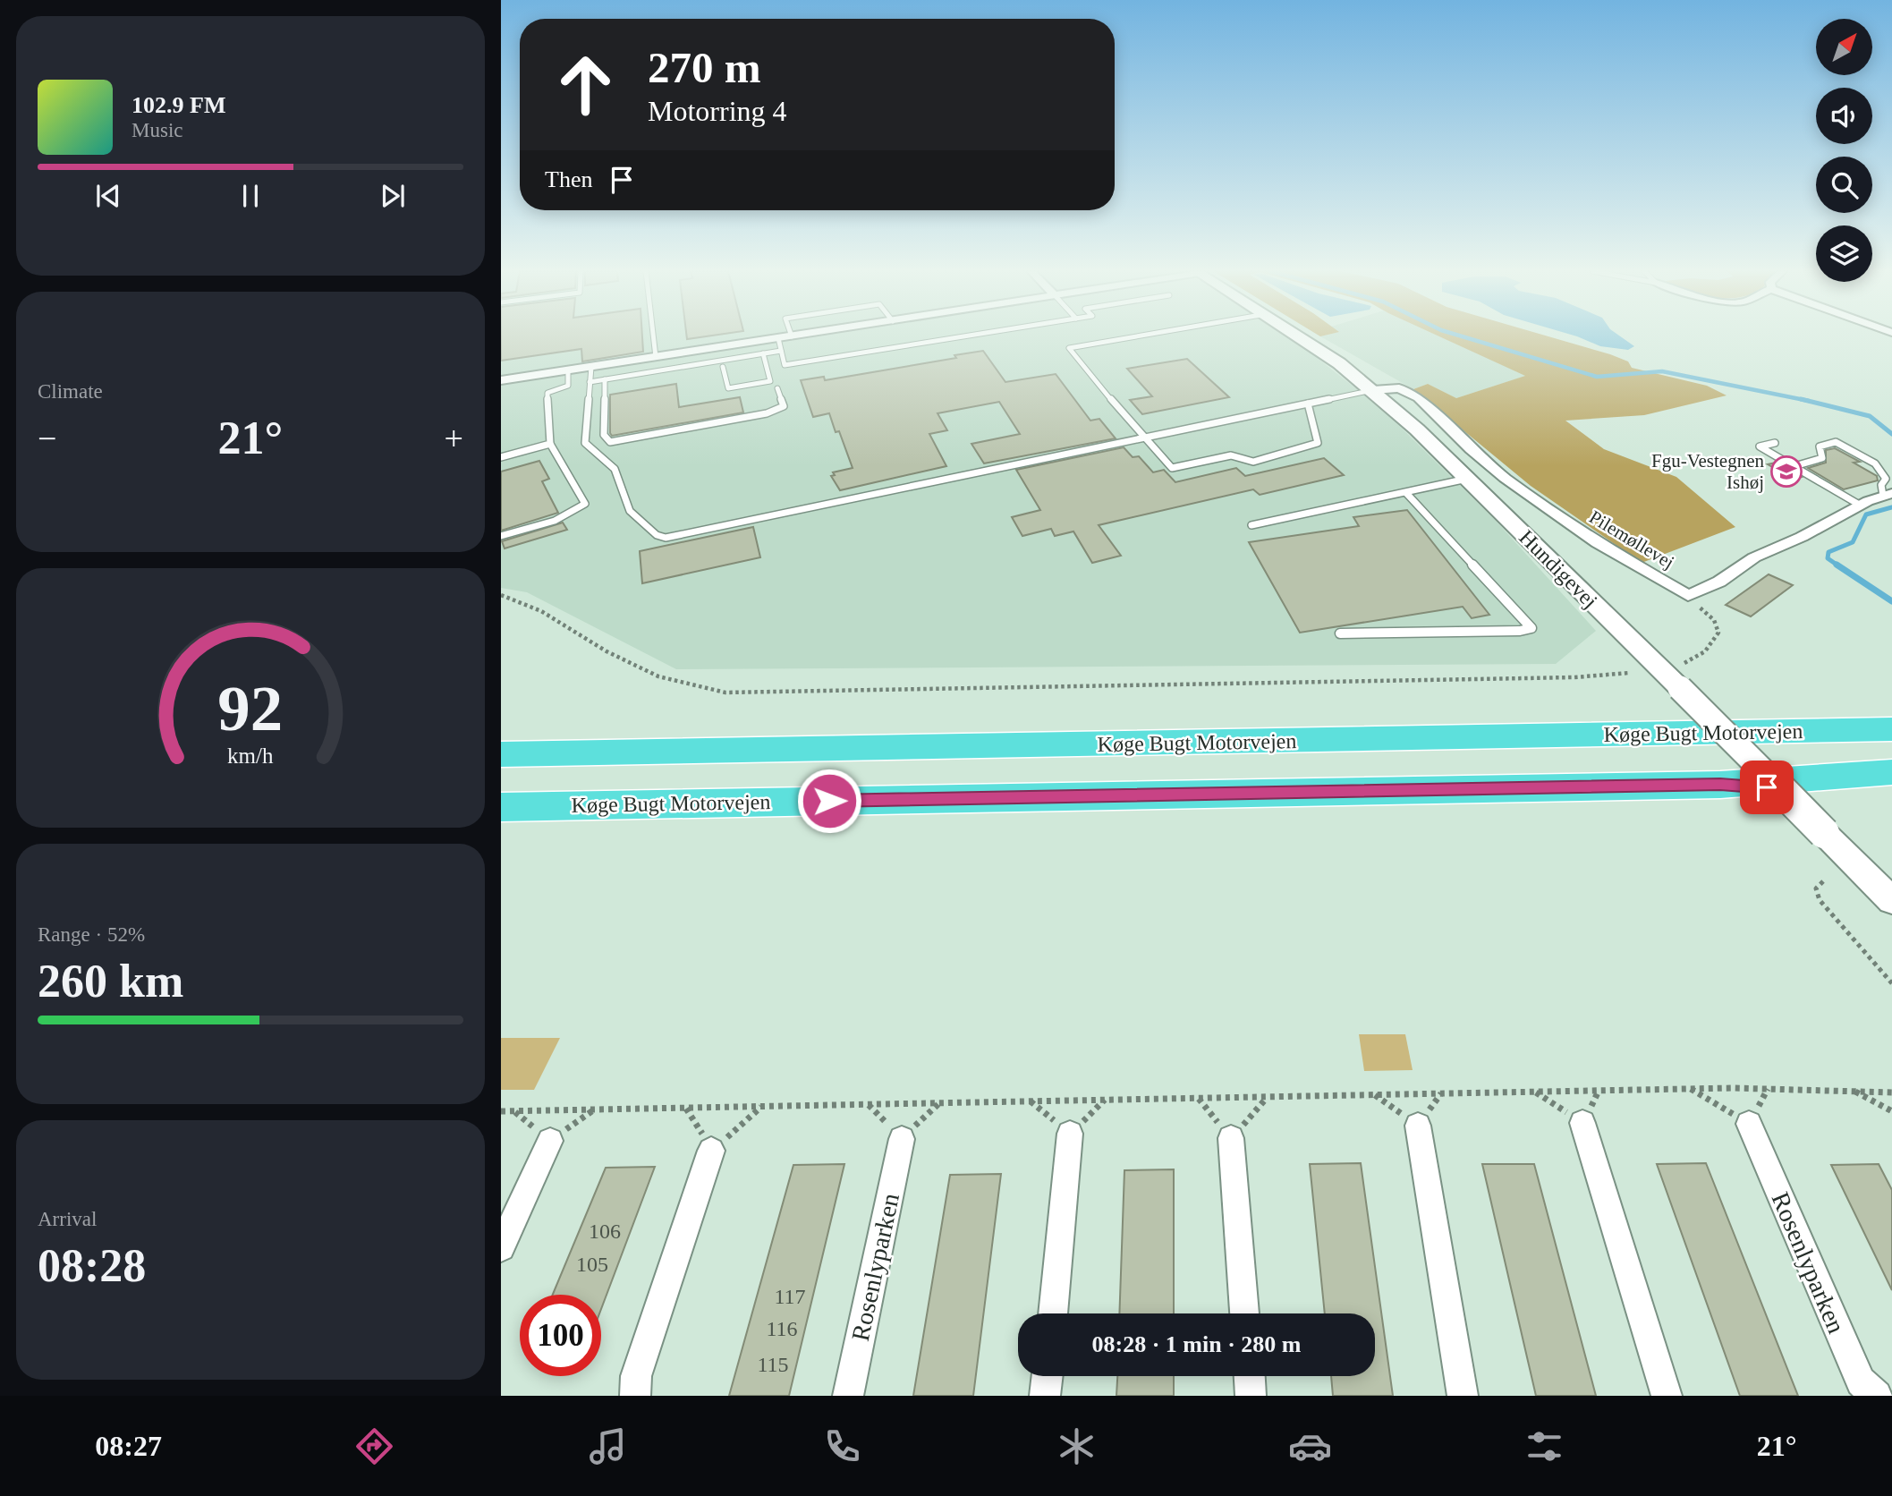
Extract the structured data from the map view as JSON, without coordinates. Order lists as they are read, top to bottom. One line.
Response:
{"streets":{"highway":["Køge Bugt Motorvejen"],"street":["Pilemøllevej","Hundigevej","Rosenlyparken"]},"crossings":[["Pilemøllevej","Hundigevej"]],"places":{"school or university":["Fgu-Vestegnen Ishøj"]},"house_numbers":["106","105","117","116","115"],"north":"top right","page":{"turn":["270 m","Motorring 4"],"song":["102.9 FM","Music"],"then":"Then","tile":["Climate",["Range · 52%","260 km"],["Arrival","08:28"]],"heat":["−","21°","+"],"limit":"100","trip":"08:28 · 1 min · 280 m","tabs":["08:27","21°"],"gauge":["92","km/h"]}}
